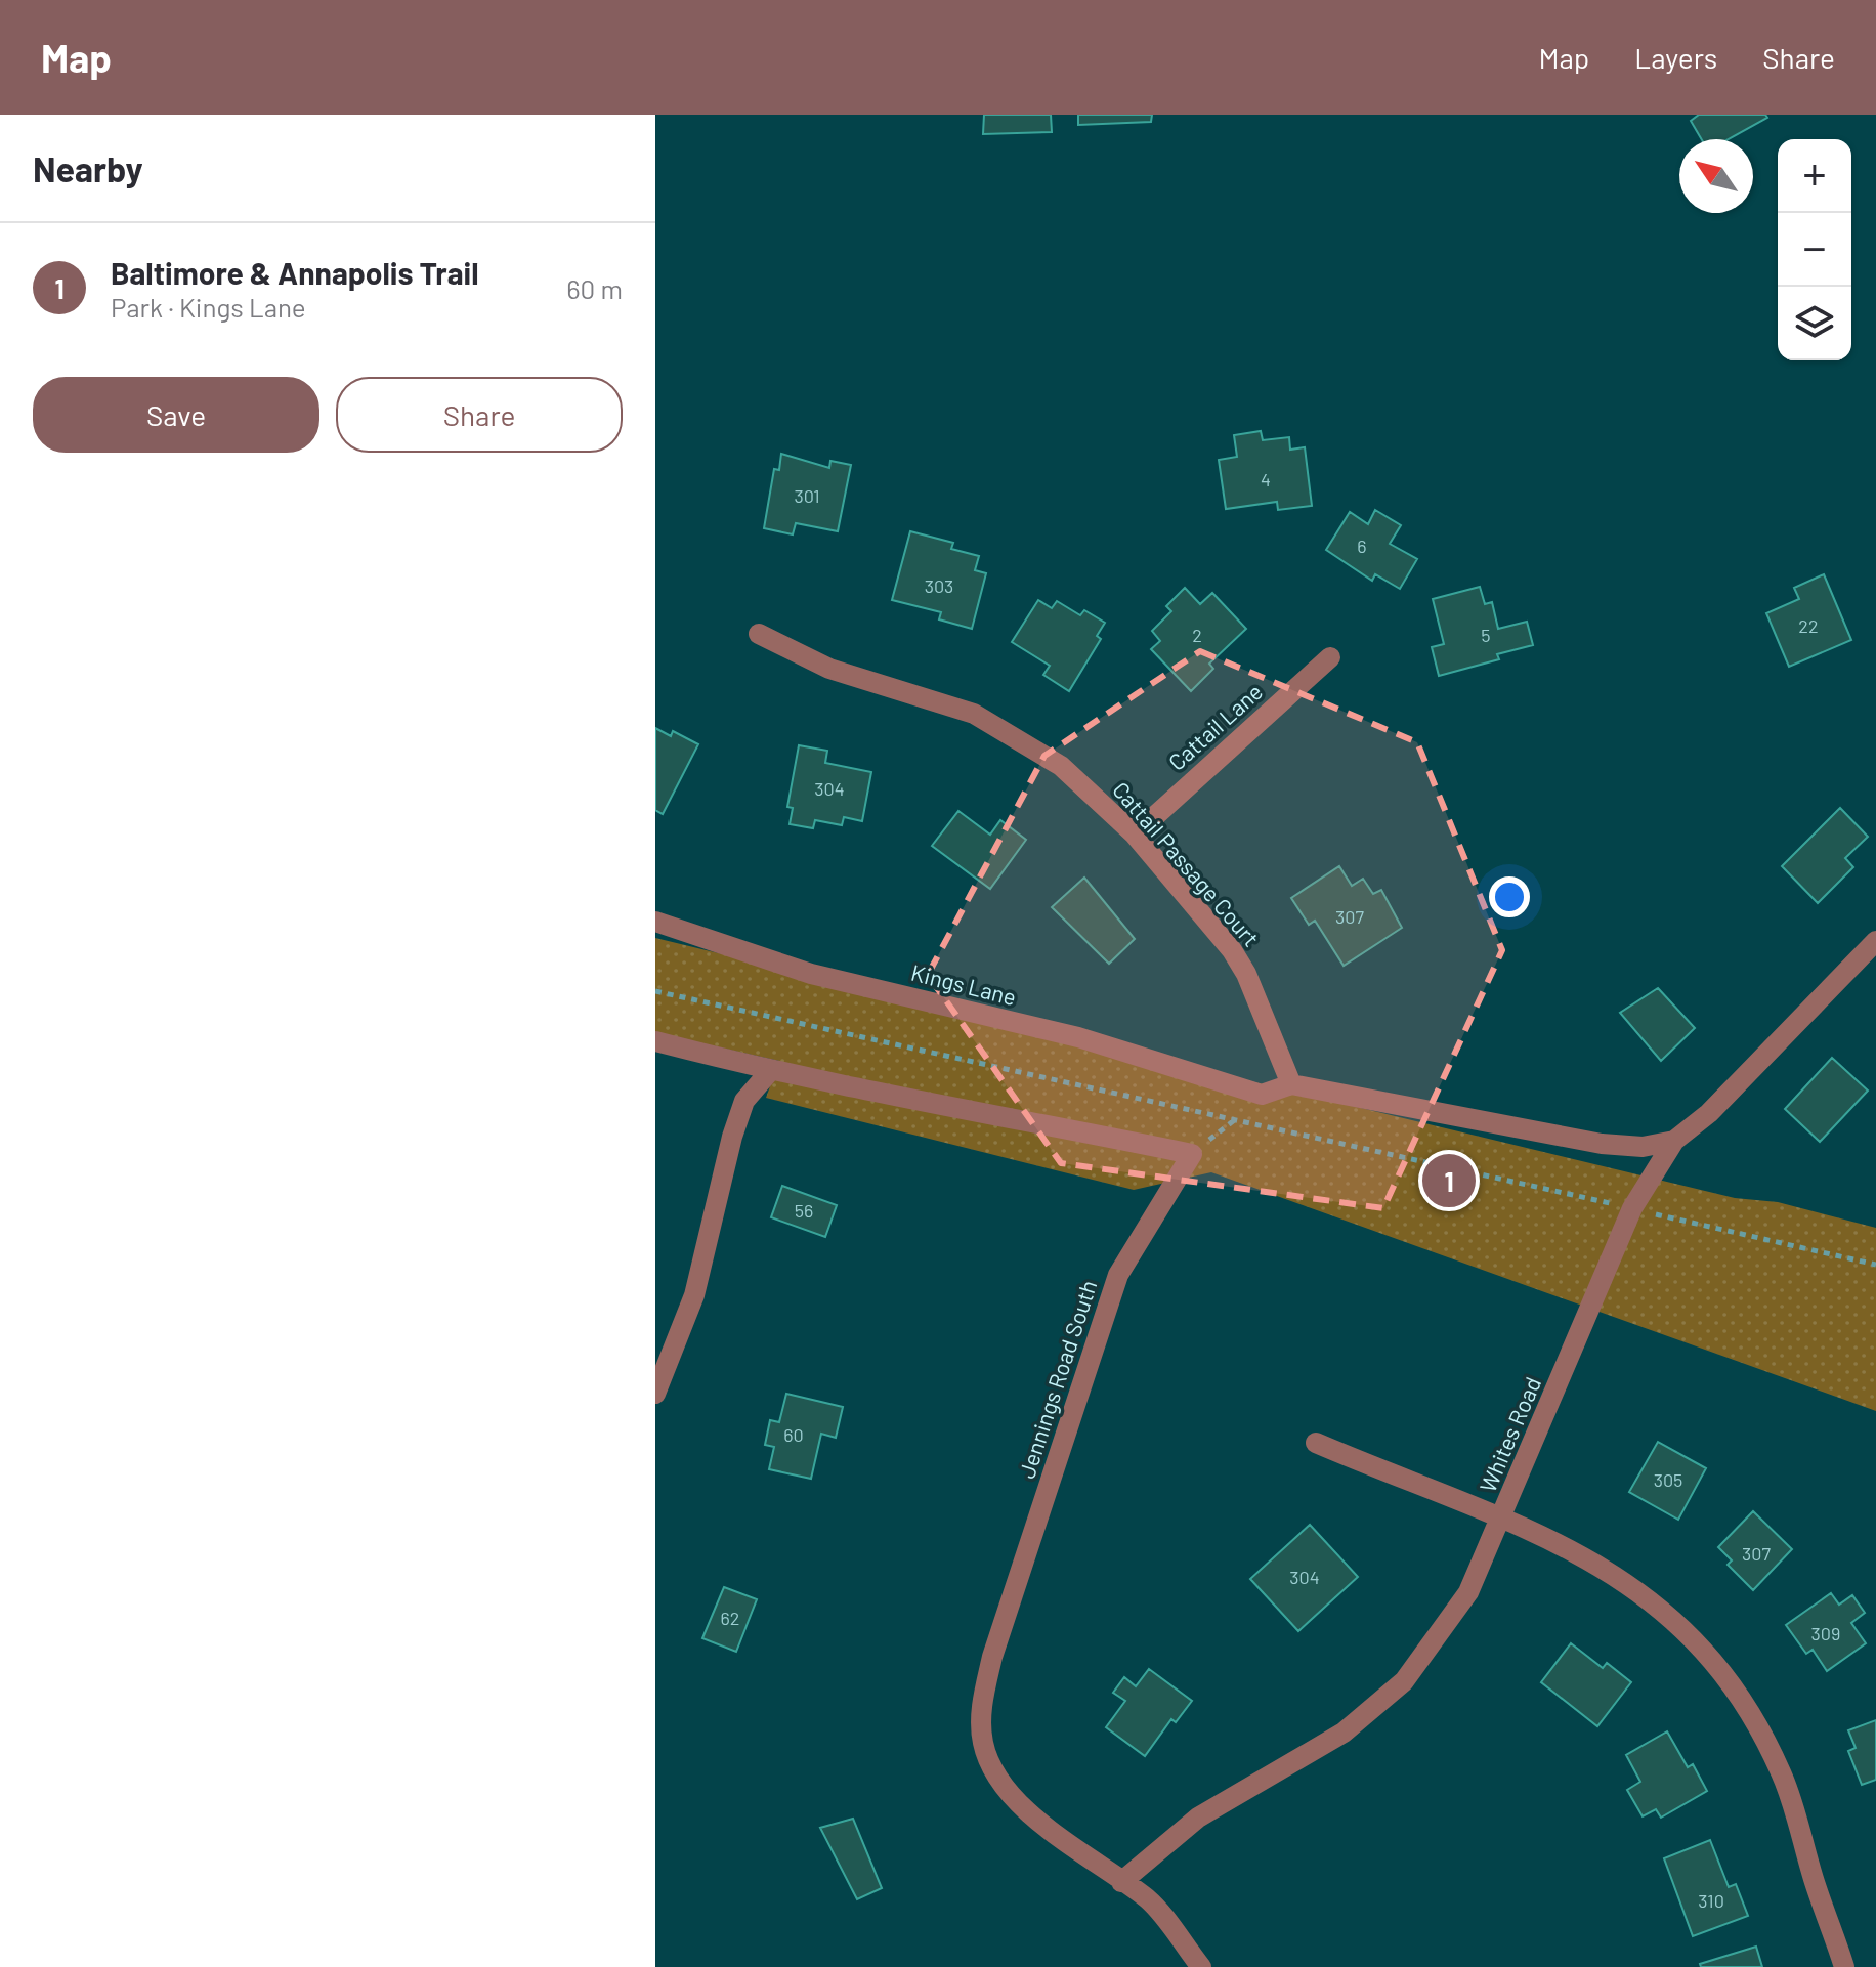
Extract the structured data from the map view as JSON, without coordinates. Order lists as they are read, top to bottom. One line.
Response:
{"streets":{"street":["Cattail Lane","Cattail Passage Court","Kings Lane","Jennings Road South","Whites Road"]},"crossings":[["Cattail Lane","Cattail Passage Court"],["Jennings Road South","Whites Road"]],"house_numbers":["4","301","6","303","22","2","5","304","307","56","60","305","307","304","62","309","310"],"north":"top left","page":{"header":"Map","nav":["Map","Layers","Share"],"heading":"Nearby","map_buttons":["+","−"],"list":[{"mark":"1","name":"Baltimore & Annapolis Trail","note":"Park · Kings Lane","value":"60 m"}],"buttons":["Save","Share"],"pins":"1"}}
